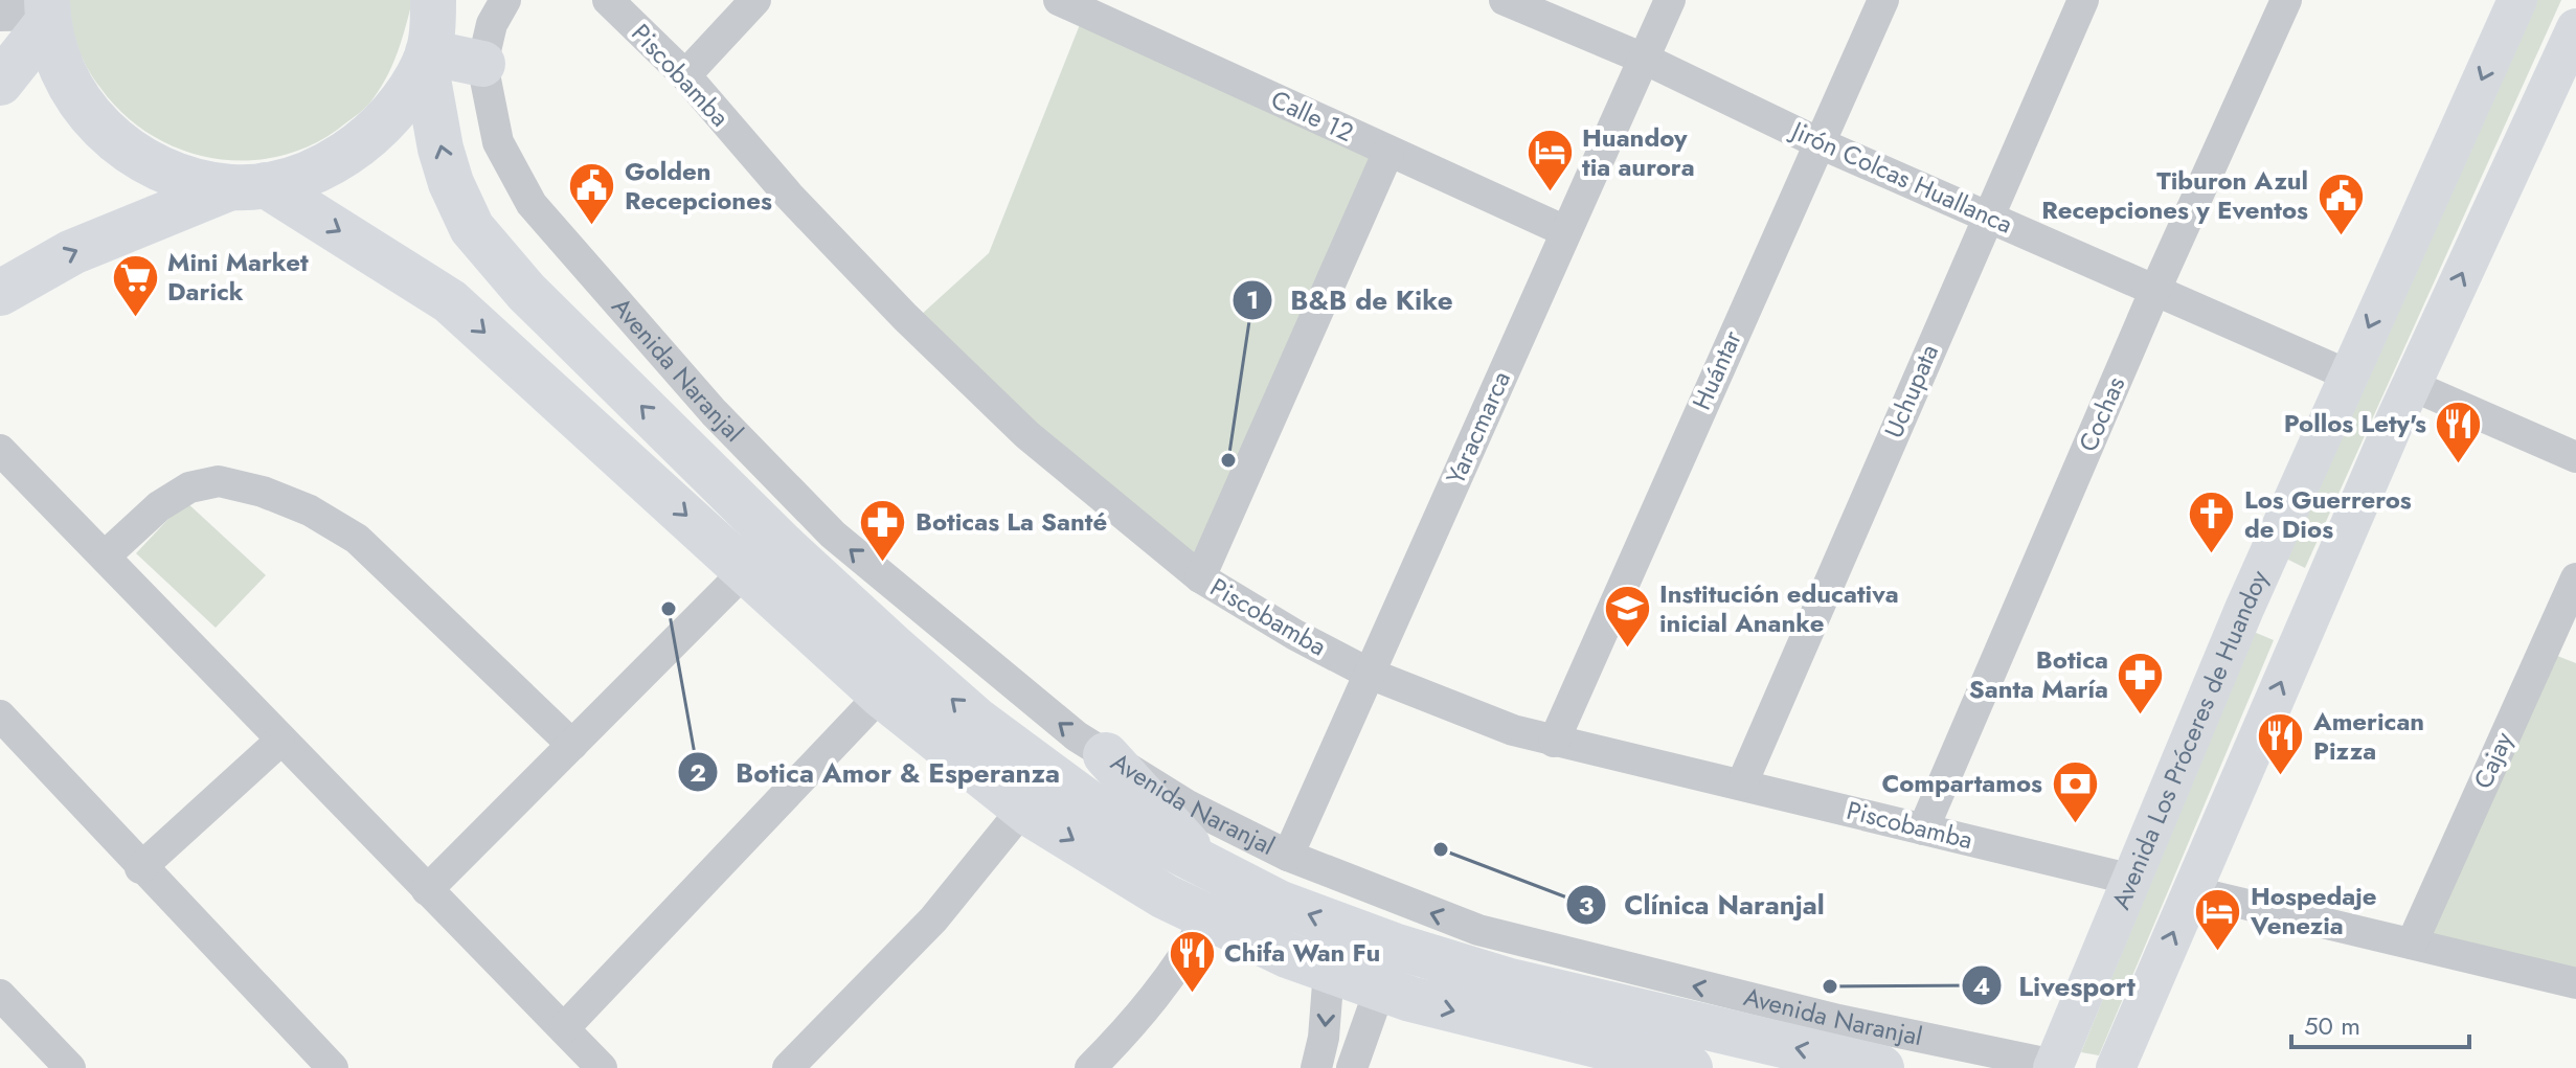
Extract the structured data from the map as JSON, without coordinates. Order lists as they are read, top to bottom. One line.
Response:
{"streets":{"highway":["Avenida Naranjal"],"main road":["Avenida Los Próceres de Huandoy"],"street":["Piscobamba","Calle 12","Jirón Colcas Huallanca","Huántar","Uchupata","Cochas","Yaracmarca","Cajay"]},"crossings":[["Piscobamba","Huántar"],["Piscobamba","Uchupata"],["Piscobamba","Cochas"],["Piscobamba","Yaracmarca"],["Piscobamba","Avenida Los Próceres de Huandoy"],["Calle 12","Yaracmarca"],["Jirón Colcas Huallanca","Huántar"],["Jirón Colcas Huallanca","Uchupata"],["Jirón Colcas Huallanca","Cochas"],["Jirón Colcas Huallanca","Yaracmarca"],["Jirón Colcas Huallanca","Avenida Los Próceres de Huandoy"],["Avenida Naranjal","Yaracmarca"],["Avenida Naranjal","Avenida Los Próceres de Huandoy"]],"places":{"hotel":["Huandoy tia aurora","Hospedaje Venezia"],"public building":["Golden Recepciones","Tiburon Azul Recepciones y Eventos"],"supermarket":["Mini Market Darick"],"other":["B&B de Kike","Botica Amor & Esperanza","Clínica Naranjal","Livesport"],"restaurant":["Pollos Lety's","American Pizza","Chifa Wan Fu"],"church":["Los Guerreros de Dios"],"pharmacy":["Boticas La Santé","Botica Santa María"],"school or university":["Institución educativa inicial Ananke"],"bank":["Compartamos"]},"scale_bar":"50 m"}
